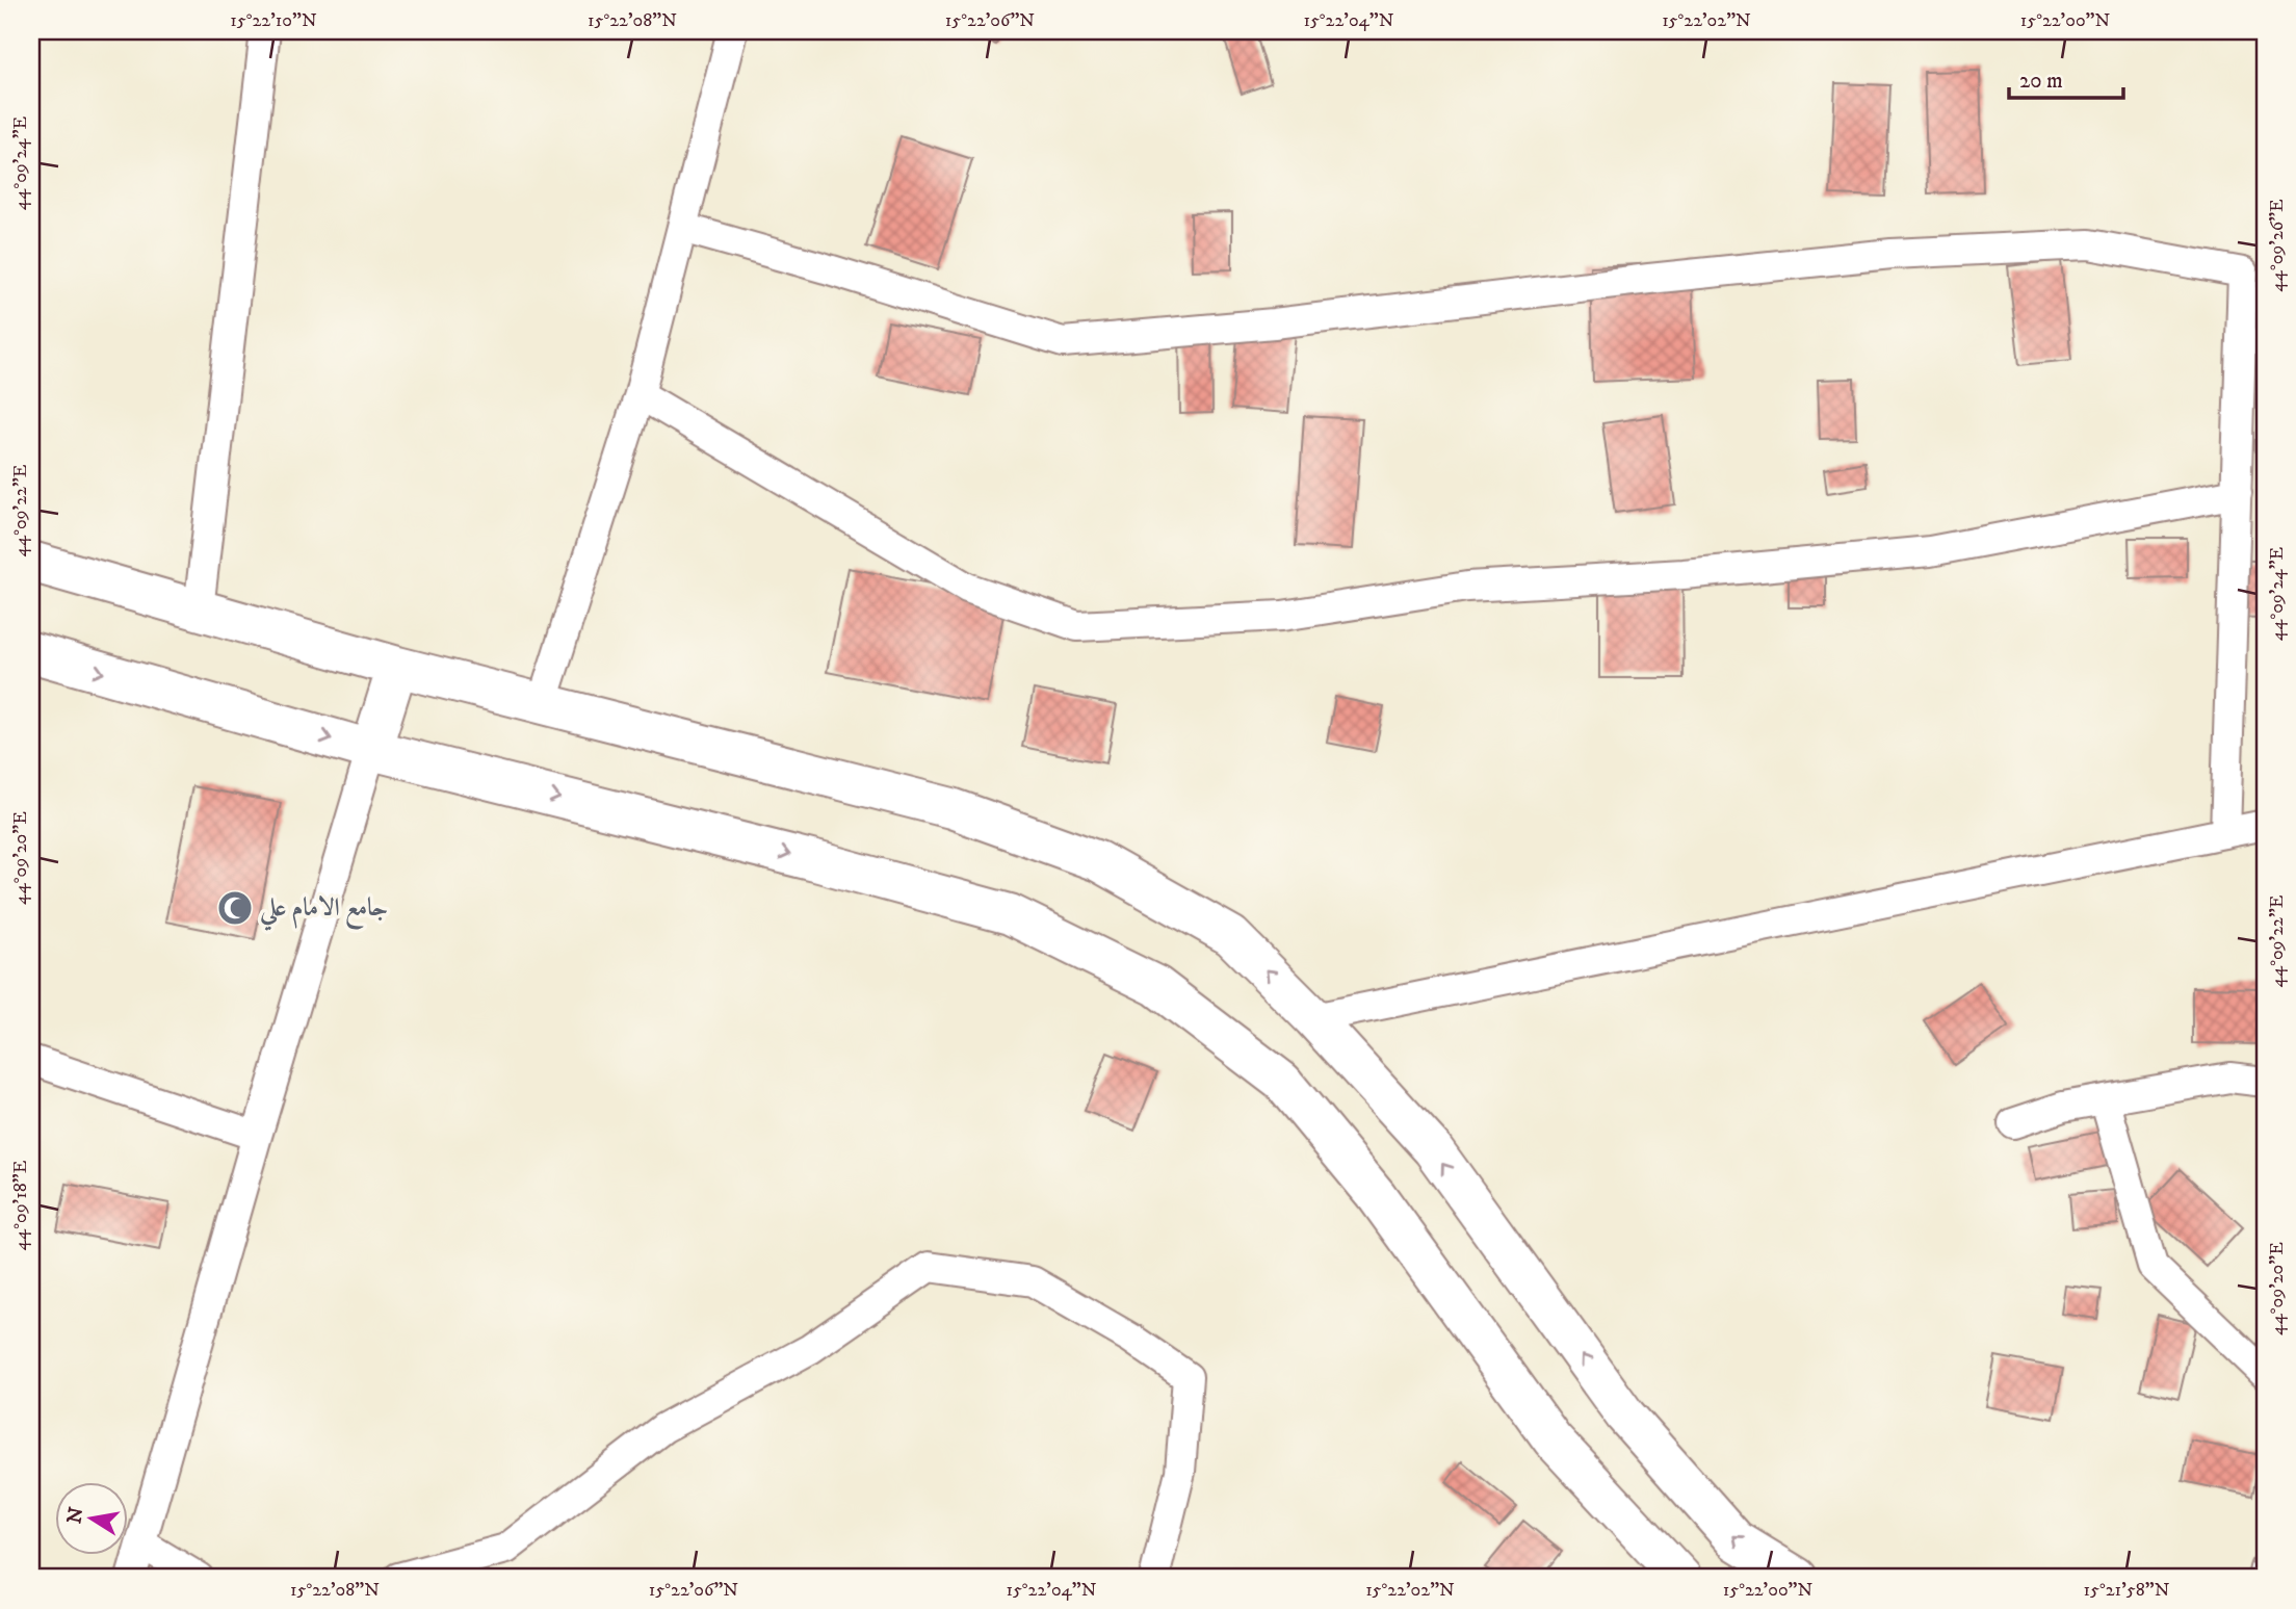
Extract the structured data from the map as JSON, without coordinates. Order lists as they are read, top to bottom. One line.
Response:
{"places":{"mosque":["جامع الامام علي"]},"scale_bar":"20 m","north":"left","coordinates":["15°22'10\"N","15°22'08\"N","15°22'06\"N","15°22'04\"N","15°22'02\"N","15°22'00\"N","44°09'24\"E","44°09'26\"E","44°09'22\"E","44°09'20\"E","44°09'18\"E","15°21'58\"N"]}
